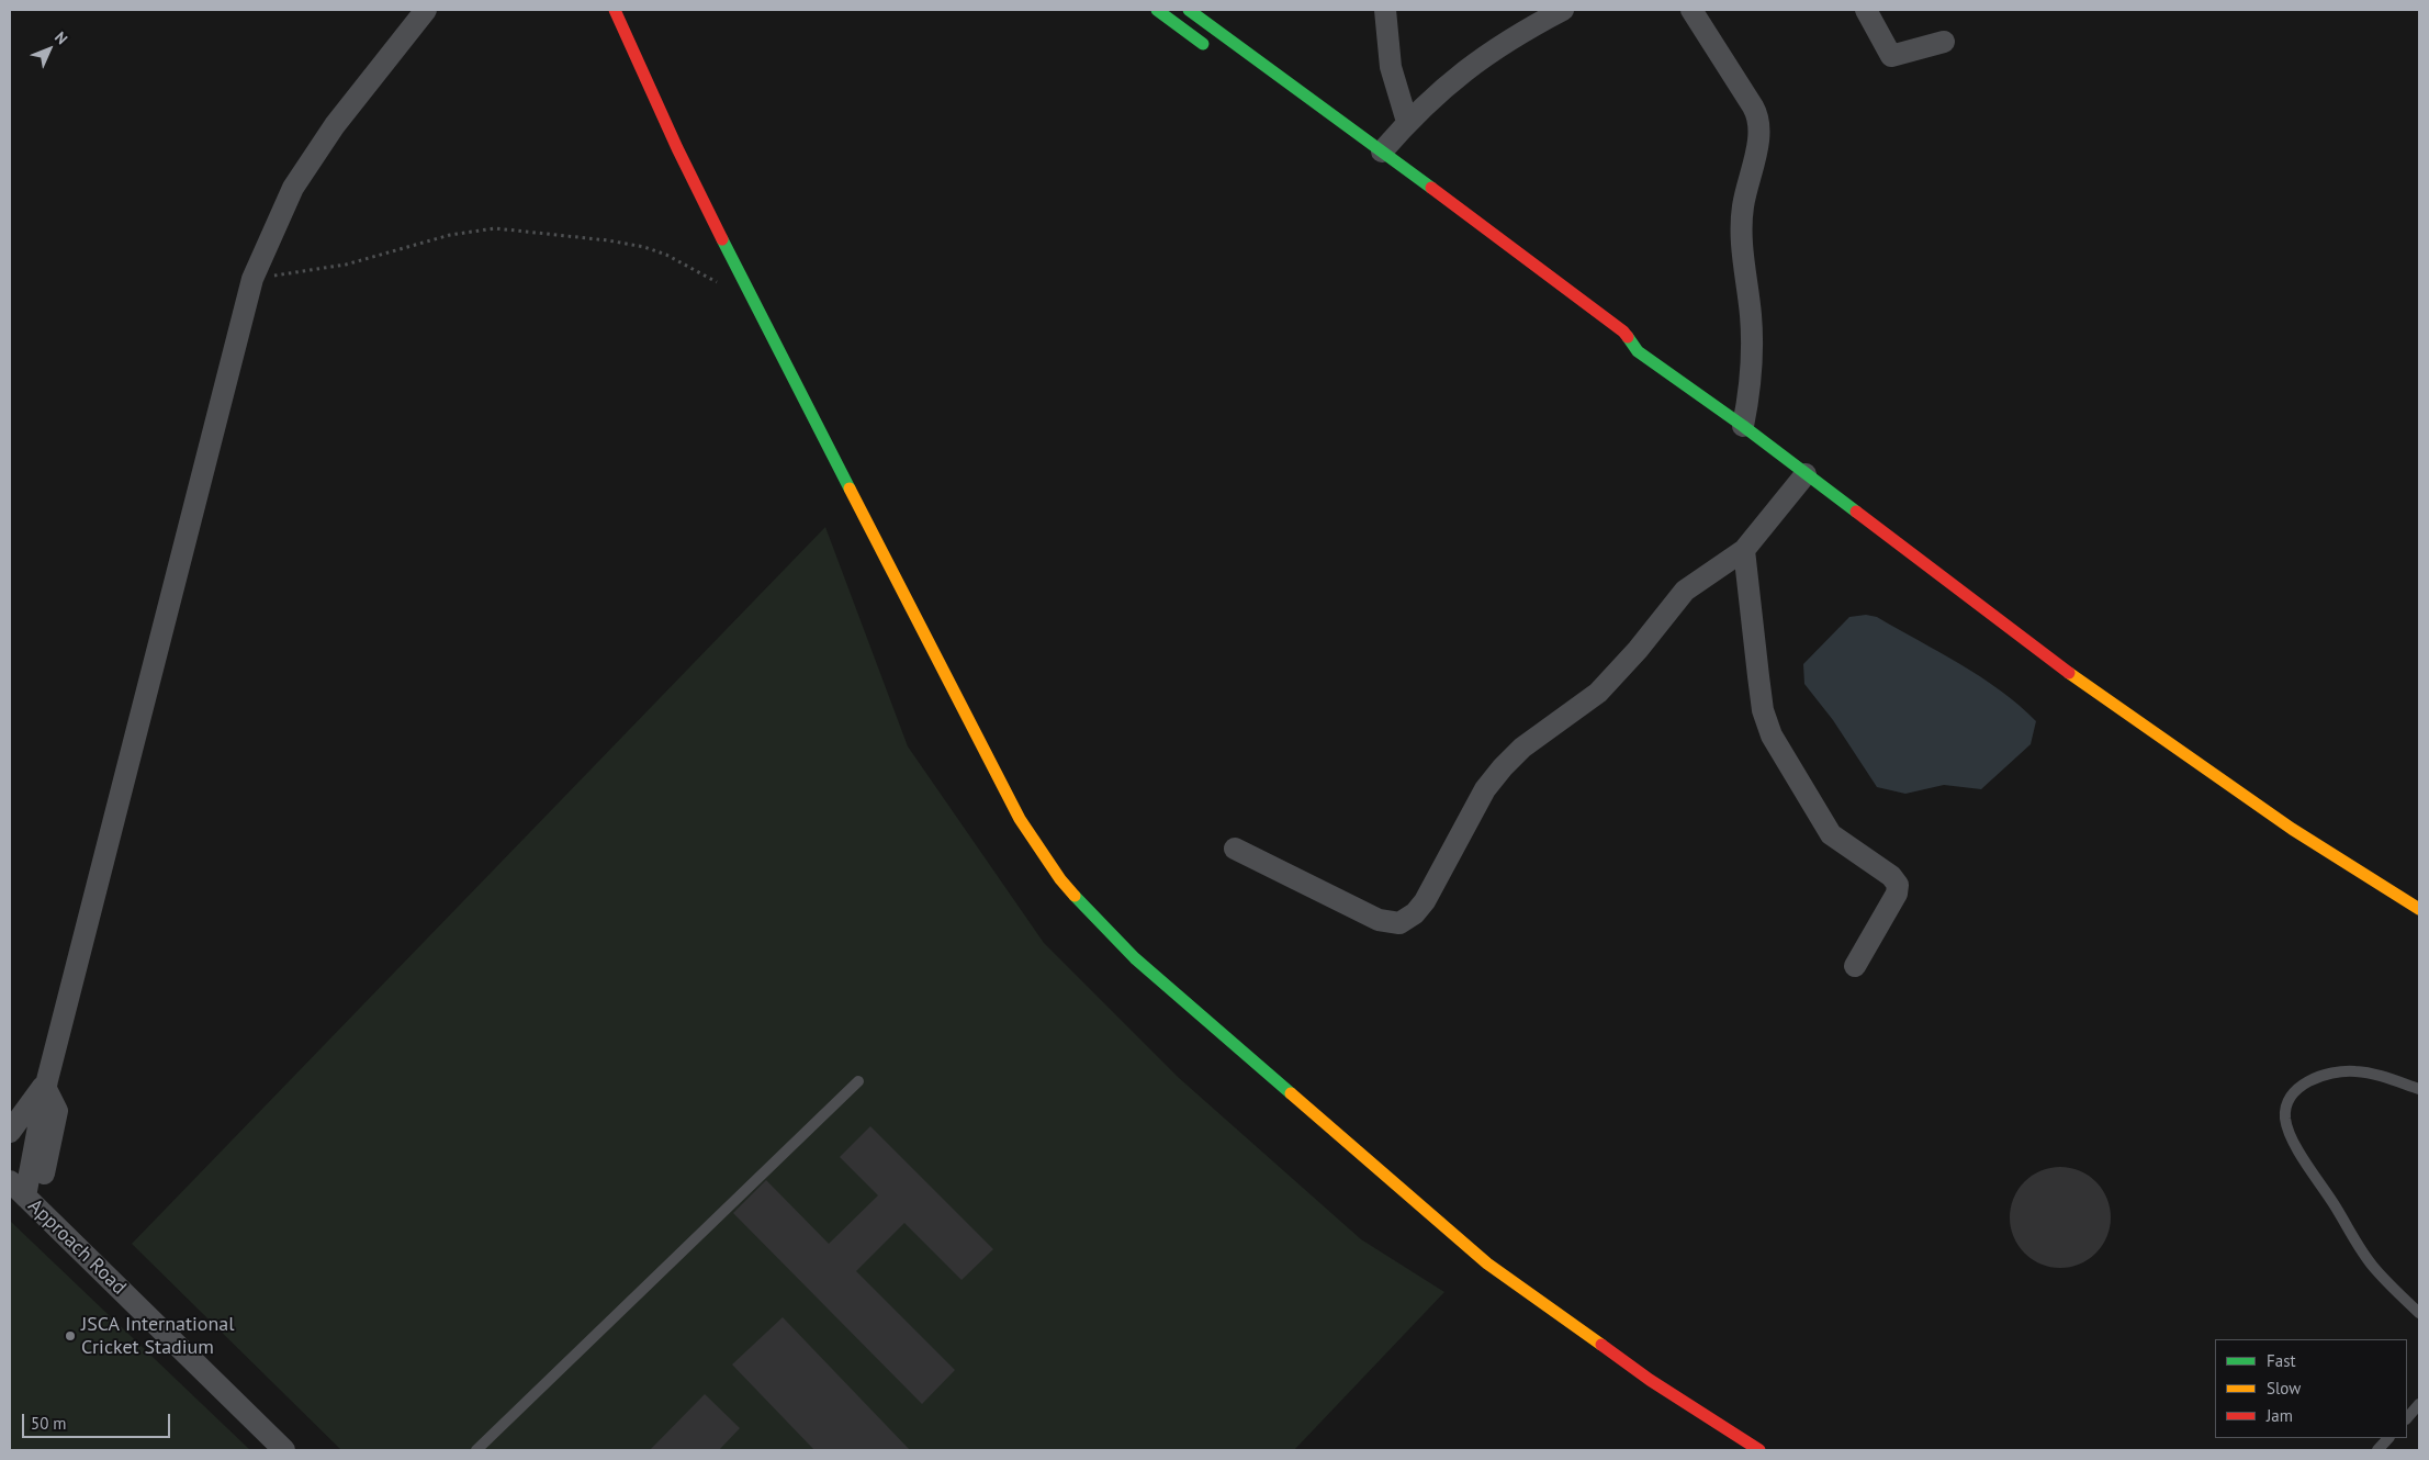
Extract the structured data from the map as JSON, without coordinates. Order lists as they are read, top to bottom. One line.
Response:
{"streets":{"street":["Approach Road"]},"places":["JSCA International Cricket Stadium"],"legend":["Fast","Slow","Jam"],"scale_bar":"50 m","north":"top right"}
